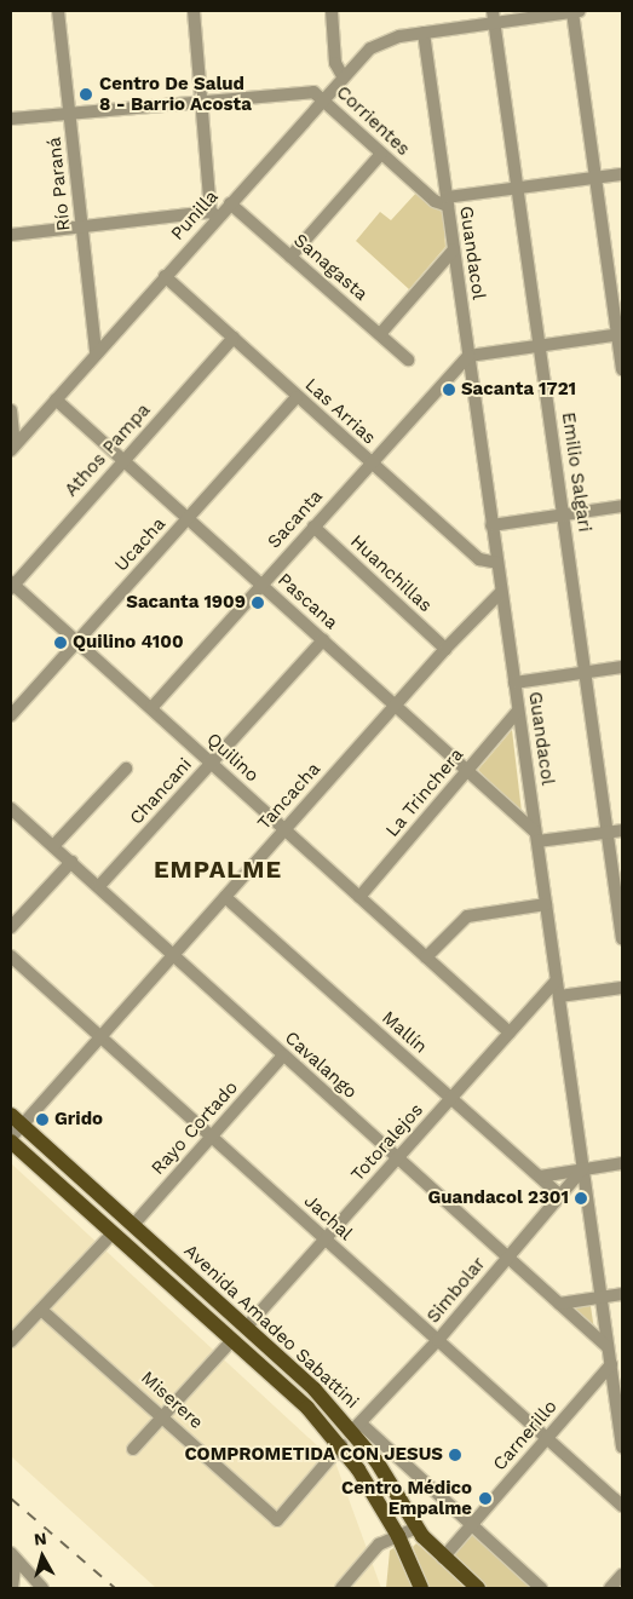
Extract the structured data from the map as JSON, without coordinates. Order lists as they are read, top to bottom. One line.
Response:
{"streets":{"main road":["Avenida Amadeo Sabattini"],"street":["Corrientes","Río Paraná","Punilla","Guandacol","Sanagasta","Las Arrias","Athos Pampa","Emilio Salgari","Sacanta","Ucacha","Huanchillas","Pascana","Quilino","Chancani","La Trinchera","Tancacha","Mallín","Cavalango","Rayo Cortado","Totoralejos","Jachal","Simbolar","Miserere","Carnerillo"]},"crossings":[["Corrientes","Río Paraná"],["Corrientes","Punilla"],["Corrientes","Guandacol"],["Río Paraná","Punilla"],["Punilla","Guandacol"],["Punilla","Sanagasta"],["Punilla","Las Arrias"],["Punilla","Emilio Salgari"],["Punilla","Pascana"],["Guandacol","Las Arrias"],["Guandacol","Sacanta"],["Guandacol","Pascana"],["Guandacol","La Trinchera"],["Guandacol","Tancacha"],["Guandacol","Cavalango"],["Guandacol","Totoralejos"],["Guandacol","Simbolar"],["Guandacol","Carnerillo"],["Las Arrias","Athos Pampa"],["Las Arrias","Sacanta"],["Las Arrias","Ucacha"],["Athos Pampa","Pascana"],["Athos Pampa","Quilino"],["Sacanta","Huanchillas"],["Sacanta","Pascana"],["Sacanta","Quilino"],["Ucacha","Pascana"],["Ucacha","Quilino"],["Huanchillas","Tancacha"],["Pascana","Chancani"],["Pascana","La Trinchera"],["Pascana","Tancacha"],["Quilino","Chancani"],["Quilino","La Trinchera"],["Quilino","Tancacha"],["Quilino","Totoralejos"],["Chancani","Cavalango"],["Tancacha","Mallín"],["Tancacha","Cavalango"],["Tancacha","Jachal"],["Tancacha","Avenida Amadeo Sabattini"],["Mallín","Totoralejos"],["Mallín","Simbolar"],["Cavalango","Rayo Cortado"],["Cavalango","Totoralejos"],["Cavalango","Simbolar"],["Rayo Cortado","Jachal"],["Rayo Cortado","Avenida Amadeo Sabattini"],["Totoralejos","Jachal"],["Totoralejos","Avenida Amadeo Sabattini"],["Jachal","Simbolar"],["Jachal","Carnerillo"],["Simbolar","Avenida Amadeo Sabattini"],["Avenida Amadeo Sabattini","Miserere"],["Avenida Amadeo Sabattini","Carnerillo"]],"districts":["EMPALME"],"places":["Centro De Salud 8 - Barrio Acosta","Sacanta 1721","Sacanta 1909","Quilino 4100","Grido","Guandacol 2301","COMPROMETIDA CON JESUS","Centro Médico Empalme"],"north":"top"}
